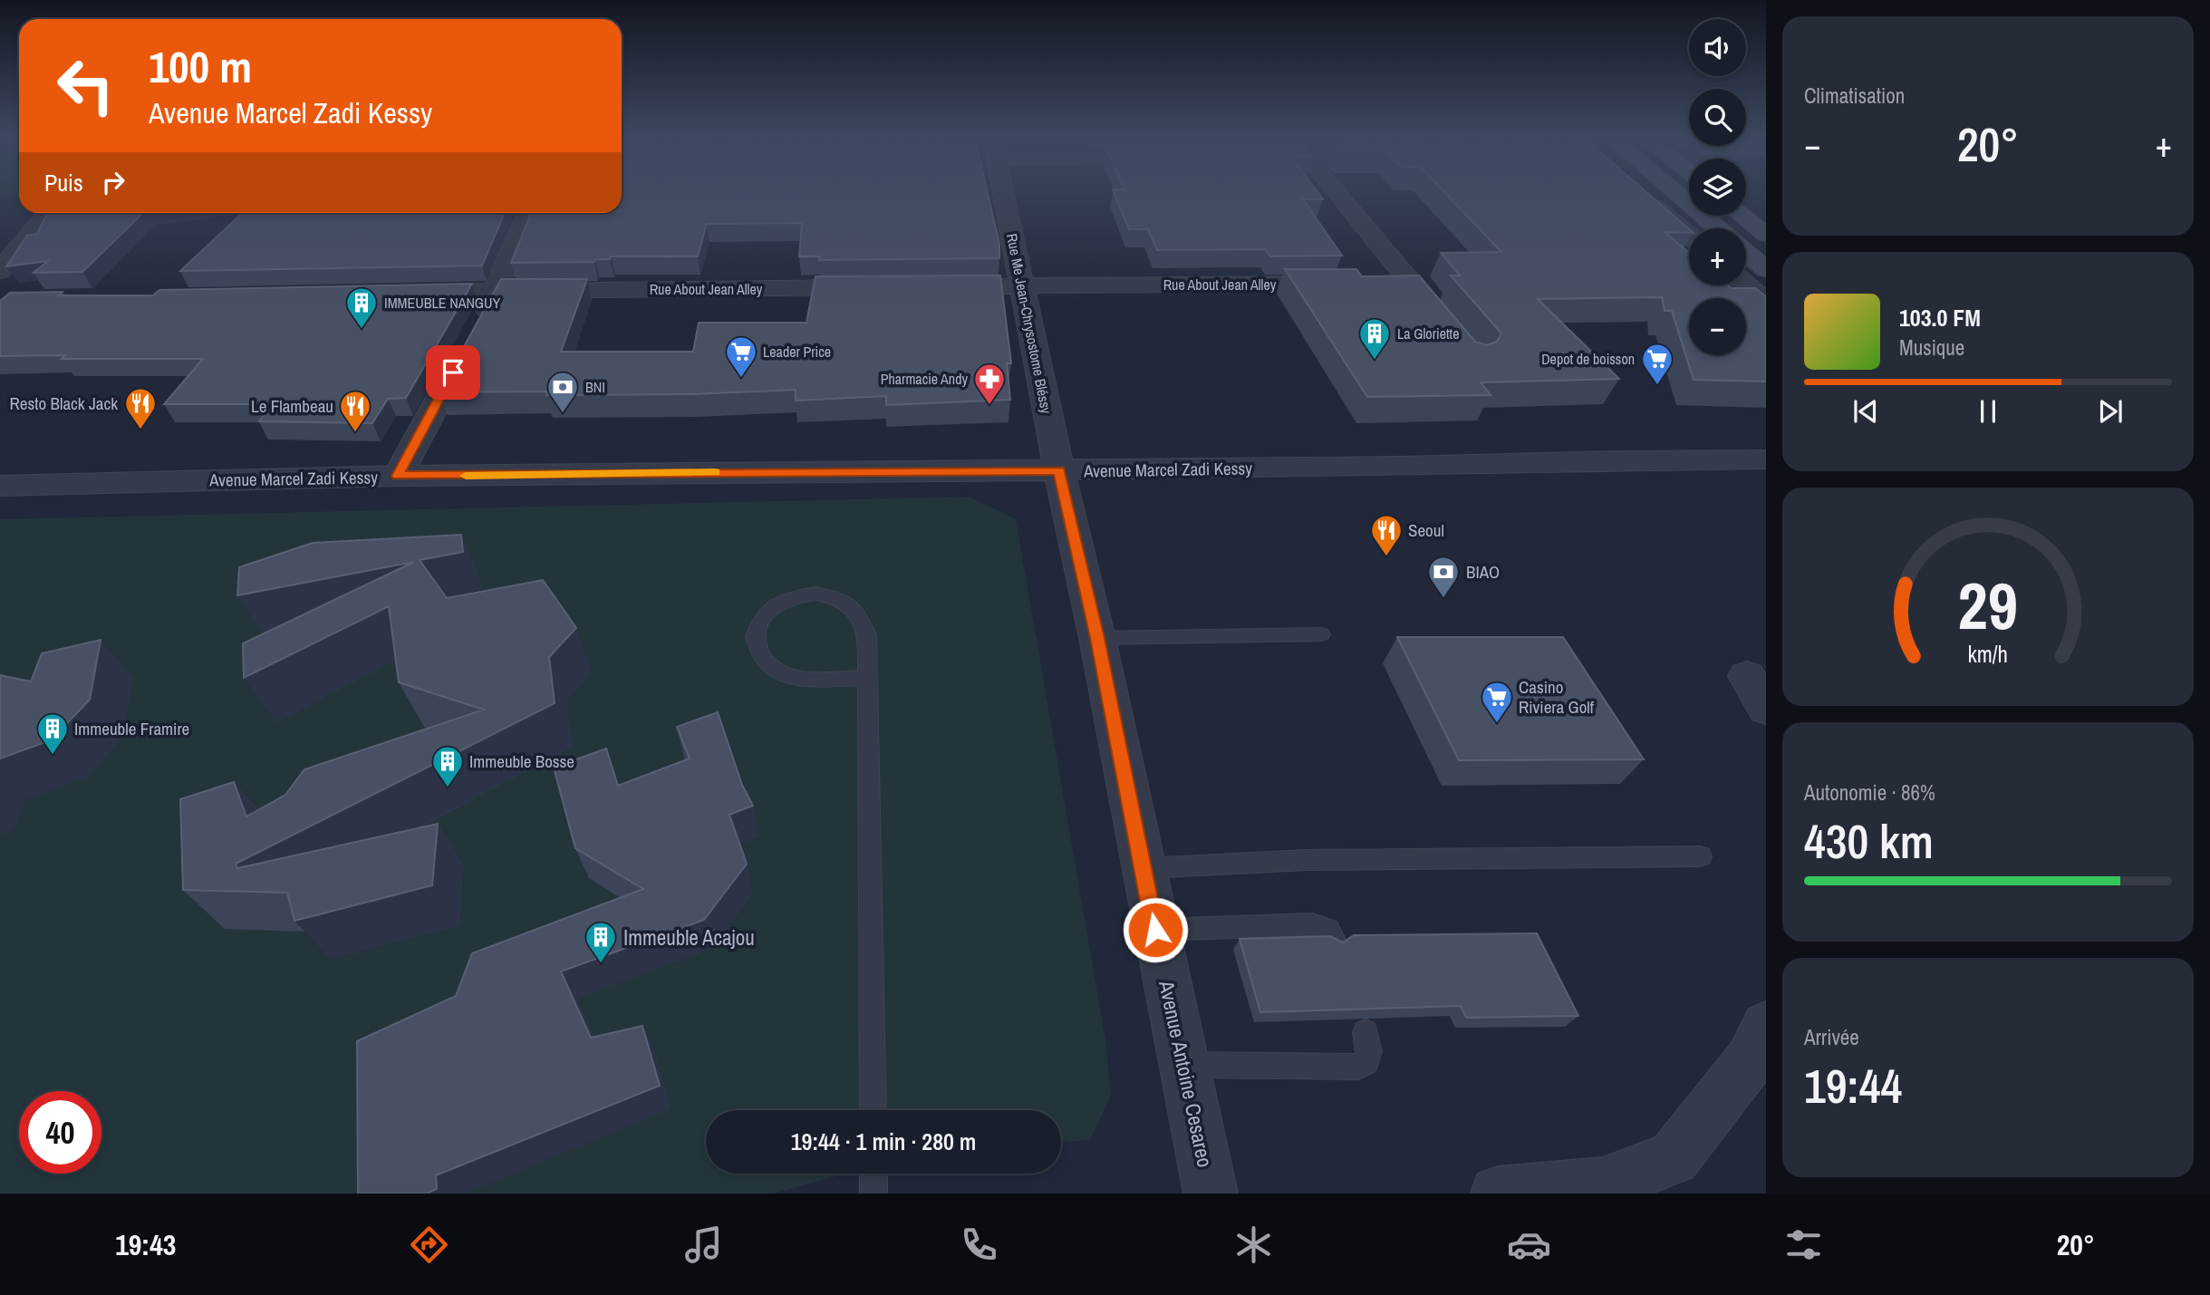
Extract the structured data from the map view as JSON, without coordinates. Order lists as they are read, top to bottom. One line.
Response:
{"streets":{"street":["Rue About Jean Alley","Rue Me Jean-Chrysostome Bléssy","Avenue Marcel Zadi Kessy","Avenue Antoine Cesareo"]},"crossings":[["Rue About Jean Alley","Rue Me Jean-Chrysostome Bléssy"],["Rue Me Jean-Chrysostome Bléssy","Avenue Marcel Zadi Kessy"],["Rue Me Jean-Chrysostome Bléssy","Avenue Antoine Cesareo"],["Avenue Marcel Zadi Kessy","Avenue Antoine Cesareo"]],"places":{"building":["IMMEUBLE NANGUY","La Gloriette","Immeuble Framire","Immeuble Bosse","Immeuble Acajou"],"supermarket":["Leader Price","Depot de boisson","Casino Riviera Golf"],"pharmacy":["Pharmacie Andy"],"bank":["BNI","BIAO"],"restaurant":["Resto Black Jack","Le Flambeau","Seoul"]},"page":{"tile":["Climatisation",["Autonomie · 86%","430 km"],["Arrivée","19:44"]],"map_buttons":["+","−"],"turn":["100 m","Avenue Marcel Zadi Kessy"],"heat":["−","20°","+"],"then":"Puis","song":["103.0 FM","Musique"],"limit":"40","trip":"19:44 · 1 min · 280 m","tabs":["19:43","20°"],"gauge":["29","km/h"]}}
